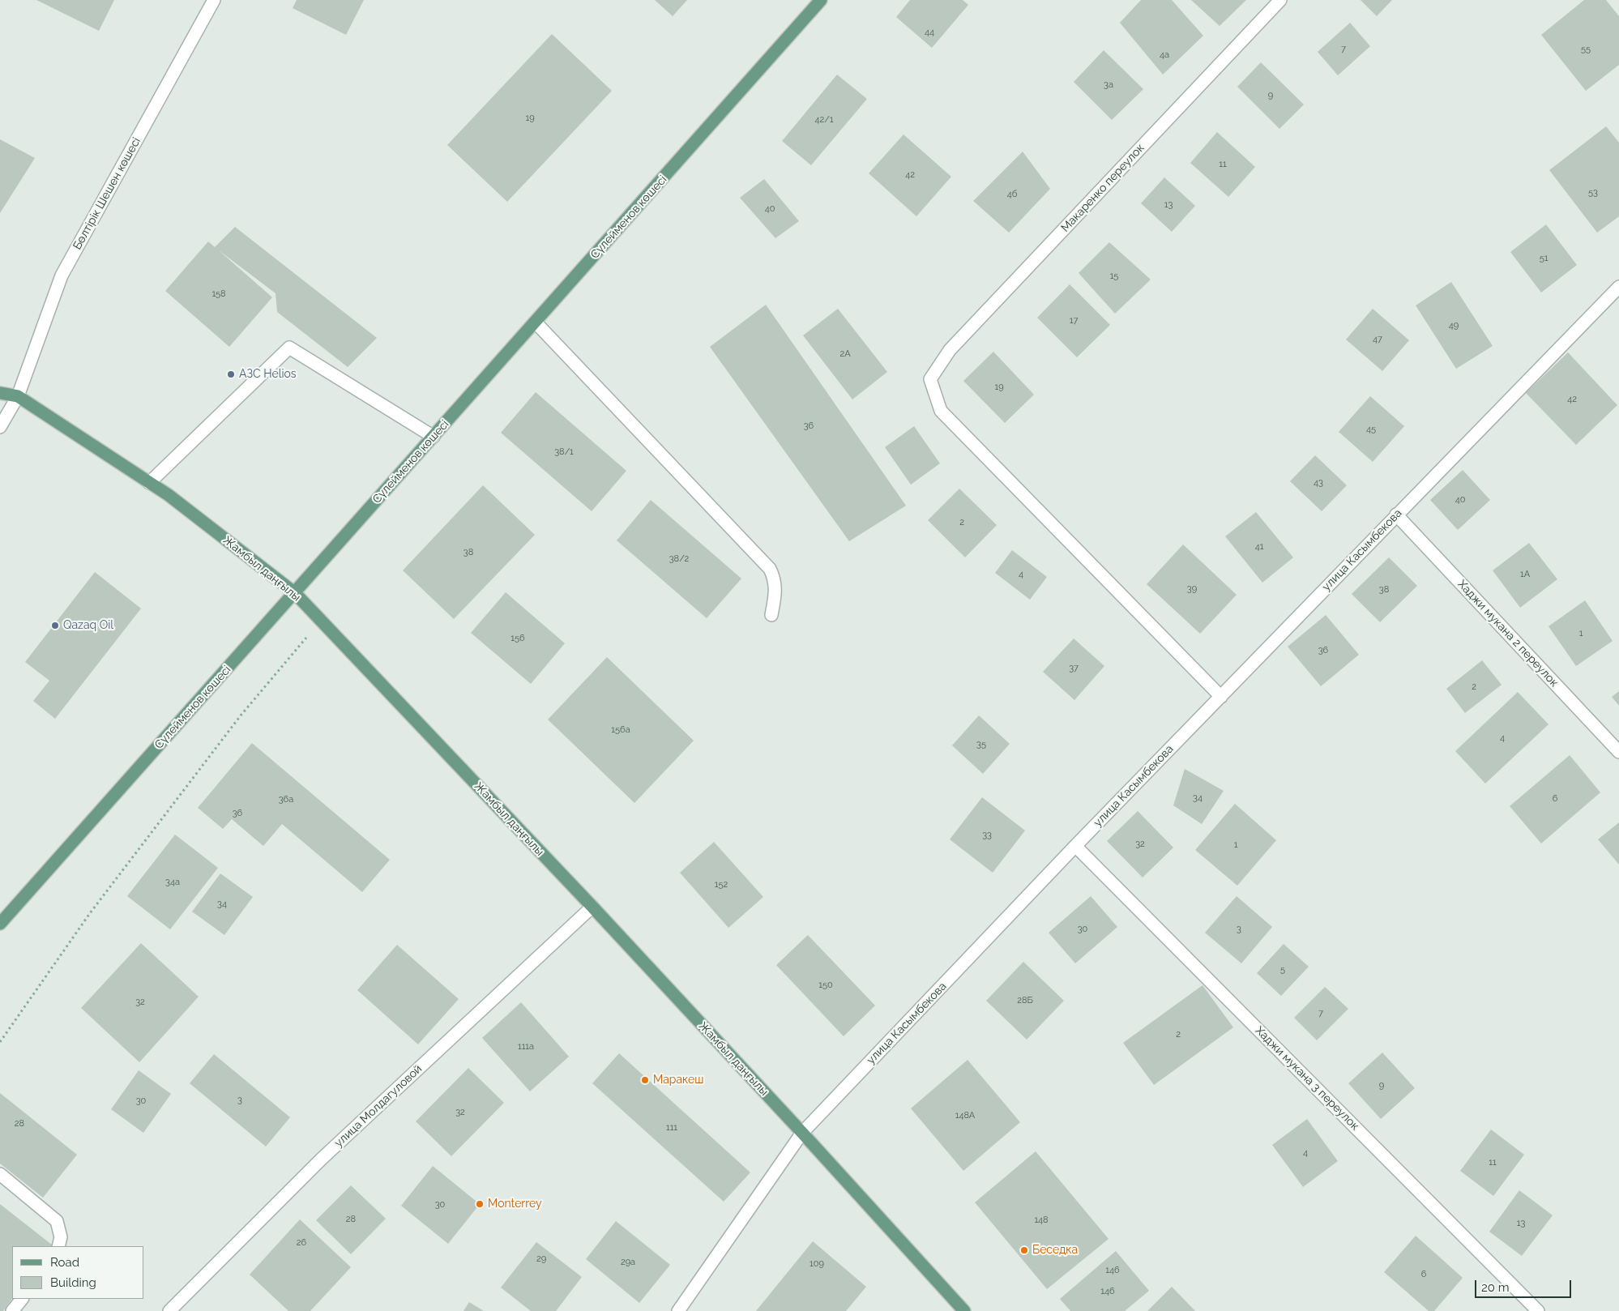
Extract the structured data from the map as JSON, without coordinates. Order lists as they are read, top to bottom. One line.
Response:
{"streets":{"main road":["Сүлейменов көшесі","Жамбыл даңғылы"],"street":["Макаренко переулок","Бөлтірік Шешен көшесі","улица Касымбекова","Хаджи мукана 2 переулок","Хаджи мукана 3 переулок","улица Молдагуловой"]},"crossings":[["Макаренко переулок","улица Касымбекова"],["Бөлтірік Шешен көшесі","Жамбыл даңғылы"],["Сүлейменов көшесі","Жамбыл даңғылы"],["улица Касымбекова","Жамбыл даңғылы"],["улица Касымбекова","Хаджи мукана 2 переулок"],["улица Касымбекова","Хаджи мукана 3 переулок"],["Жамбыл даңғылы","улица Молдагуловой"]],"places":["АЗС Helios","Qazaq Oil","Маракеш","Monterrey","Беседка"],"house_numbers":["44","7","55","4а","3а","9","19","42/1","11","42","53","4б","13","40","51","15","158","17","49","47","2А","19","42","36","45","38/1","43","40","2","41","38","38/2","4","1А","39","38","1","156","36","37","2","156а","4","35","34","6","36а","36","33","32","1","34а","152","34","30","3","5","150","28Б","32","7","2","111а","9","3","30","32","148А","28","111","4","11","30","28","148","13","26","29","29а","109","146","6","146"],"legend":["Road","Building"],"scale_bar":"20 m"}
